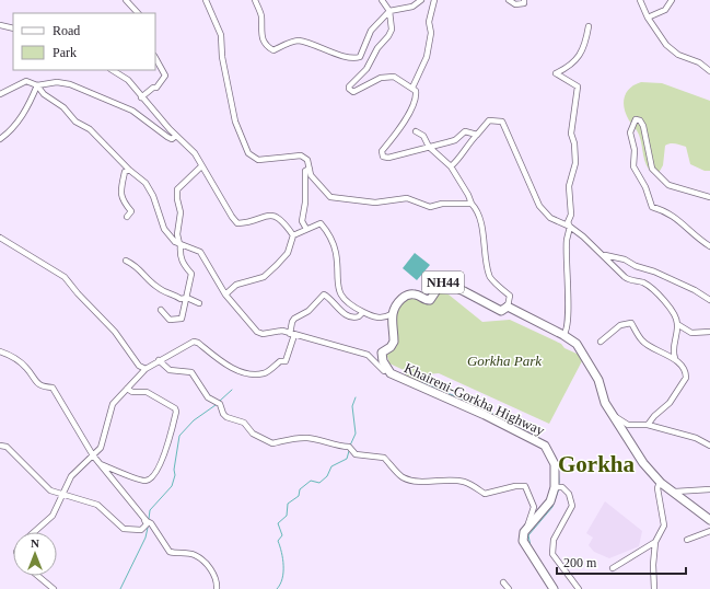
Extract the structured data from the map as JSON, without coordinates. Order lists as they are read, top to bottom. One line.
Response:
{"streets":{"main road":["NH44","Khaireni-Gorkha Highway"]},"crossings":[["NH44","Khaireni-Gorkha Highway"]],"districts":["Gorkha"],"parks":["Gorkha Park"],"legend":["Road","Park"],"scale_bar":"200 m","north":"top"}
